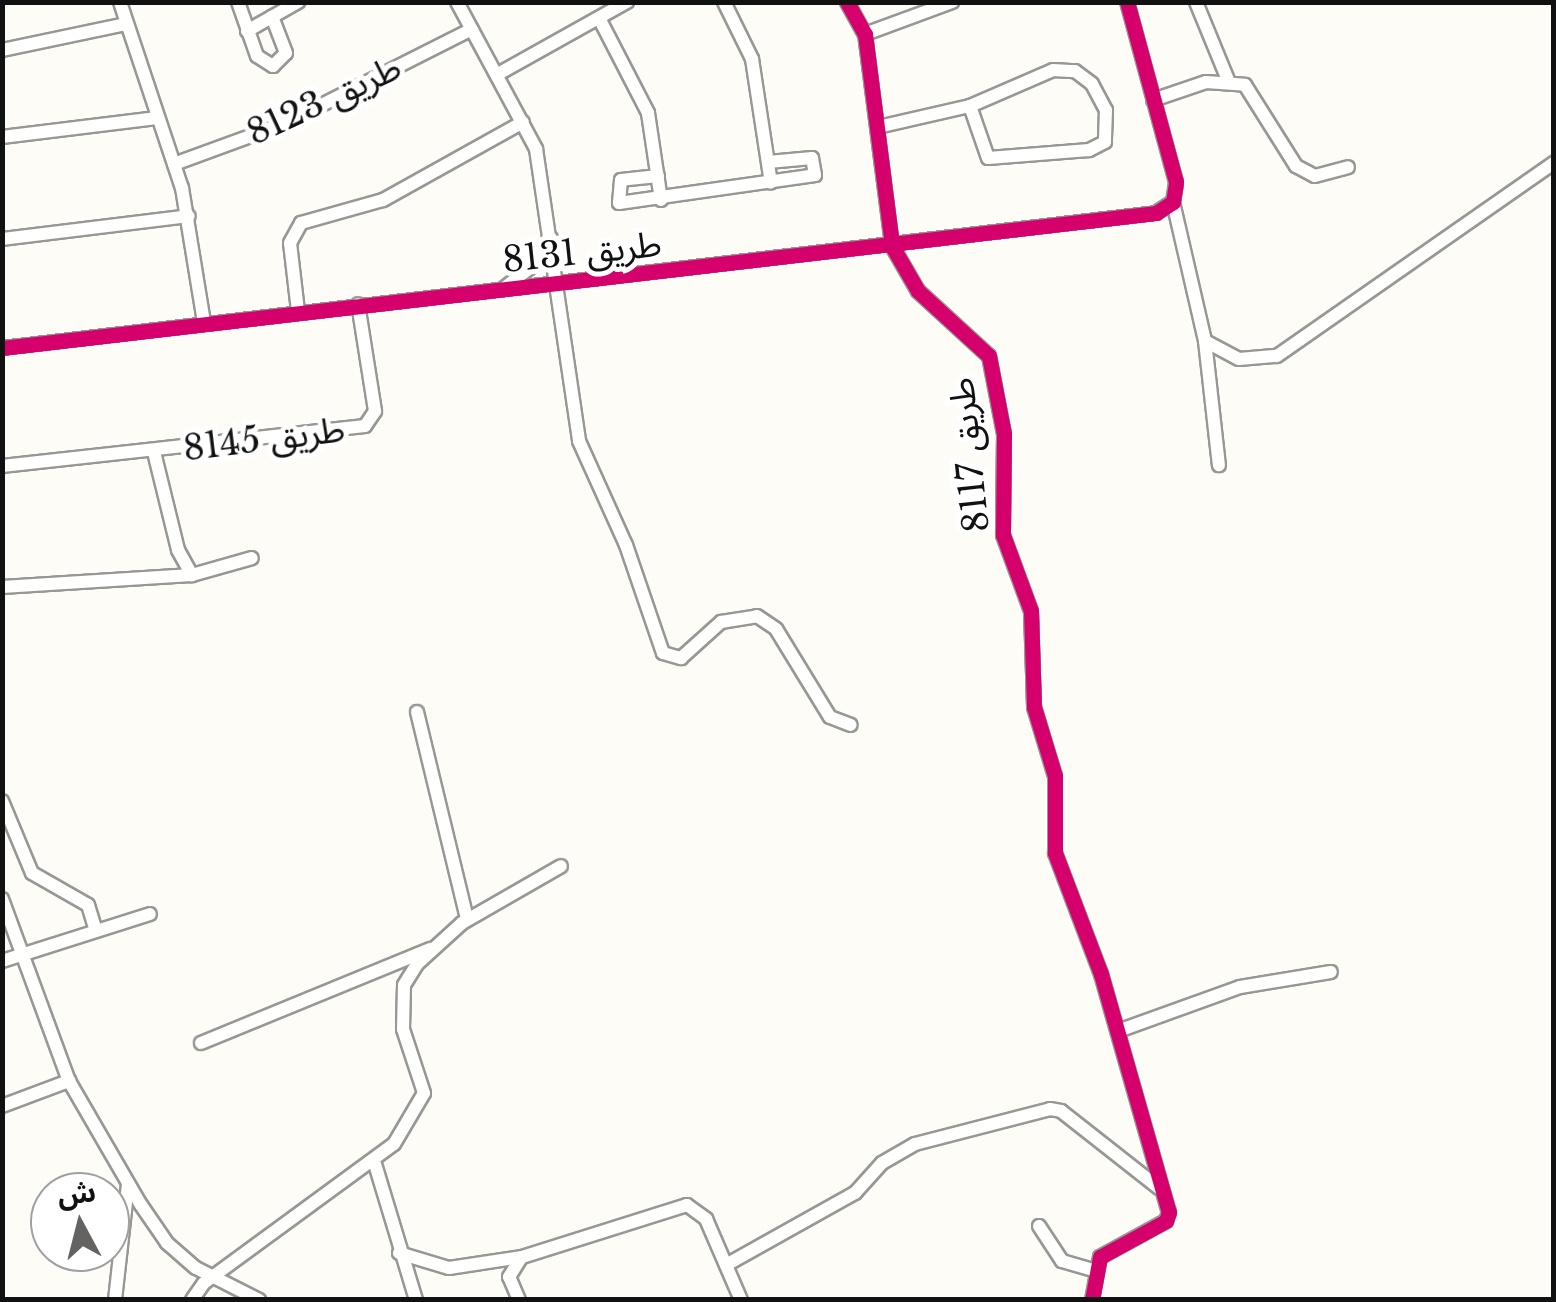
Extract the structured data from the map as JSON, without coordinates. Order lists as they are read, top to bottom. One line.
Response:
{"streets":{"street":["طريق 8123","طريق 8131","طريق 8145","طريق 8117"]},"crossings":[["طريق 8131","طريق 8145"],["طريق 8131","طريق 8117"]],"north":"top"}
